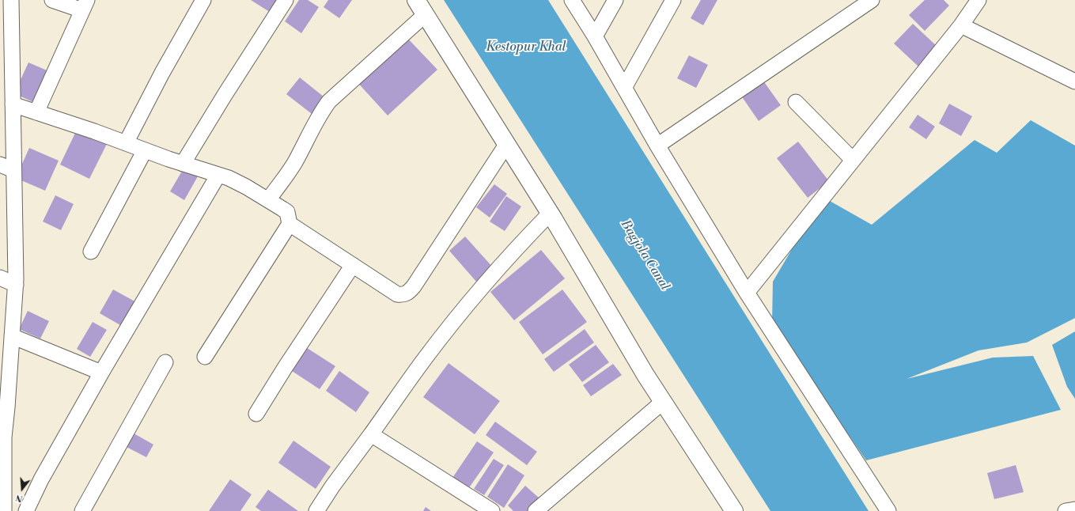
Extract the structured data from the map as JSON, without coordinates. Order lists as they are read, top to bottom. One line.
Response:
{"water":["Kestopur Khal","Bagjola Canal"],"north":"bottom"}
